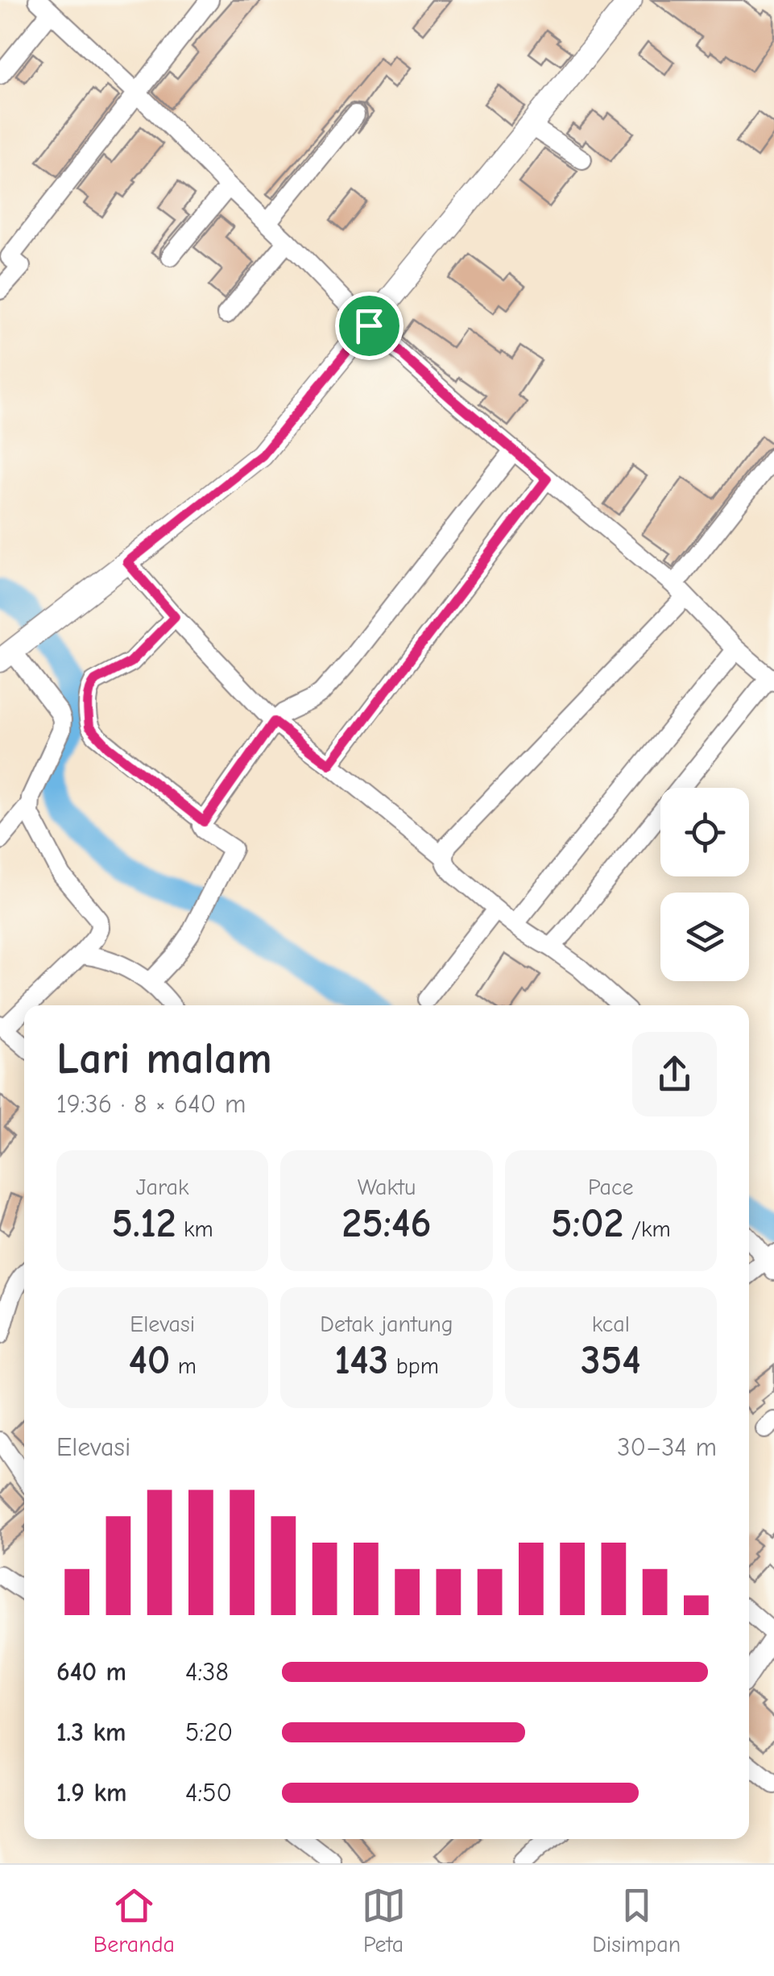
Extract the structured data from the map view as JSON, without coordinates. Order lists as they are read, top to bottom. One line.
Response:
{"page":{"heading":["Lari malam","19:36 · 8 × 640 m"],"stats":[["Jarak","5.12 km"],["Waktu","25:46"],["Pace","5:02 /km"],["Elevasi","40 m"],["Detak jantung","143 bpm"],["kcal","354"]],"chart":["Elevasi","30–34 m"],"list":[{"name":"640 m","note":"4:38"},{"name":"1.3 km","note":"5:20"},{"name":"1.9 km","note":"4:50"}],"tabs":["Beranda","Peta","Disimpan"]}}
